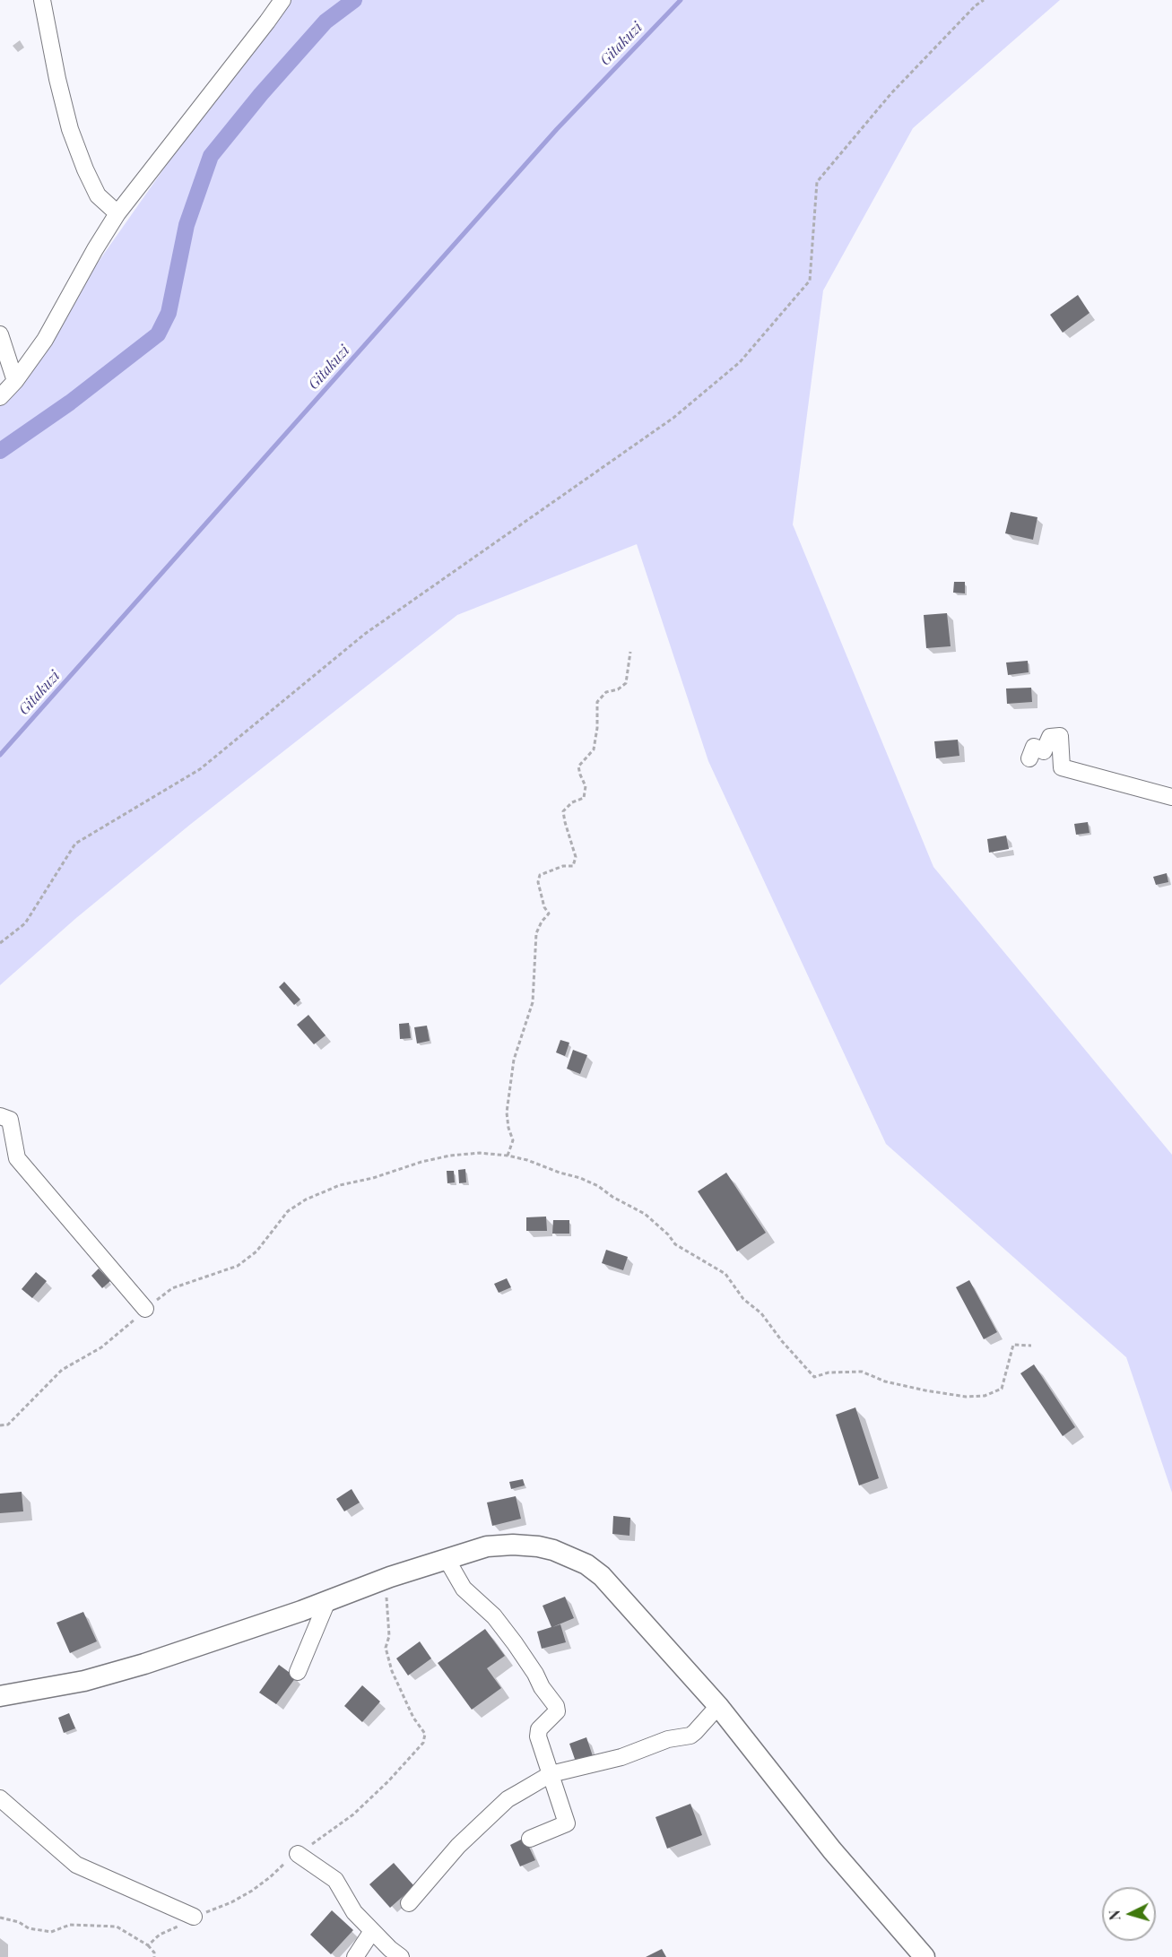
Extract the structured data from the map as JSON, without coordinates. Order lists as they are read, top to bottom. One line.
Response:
{"water":["Gitakuzi"],"north":"left"}
